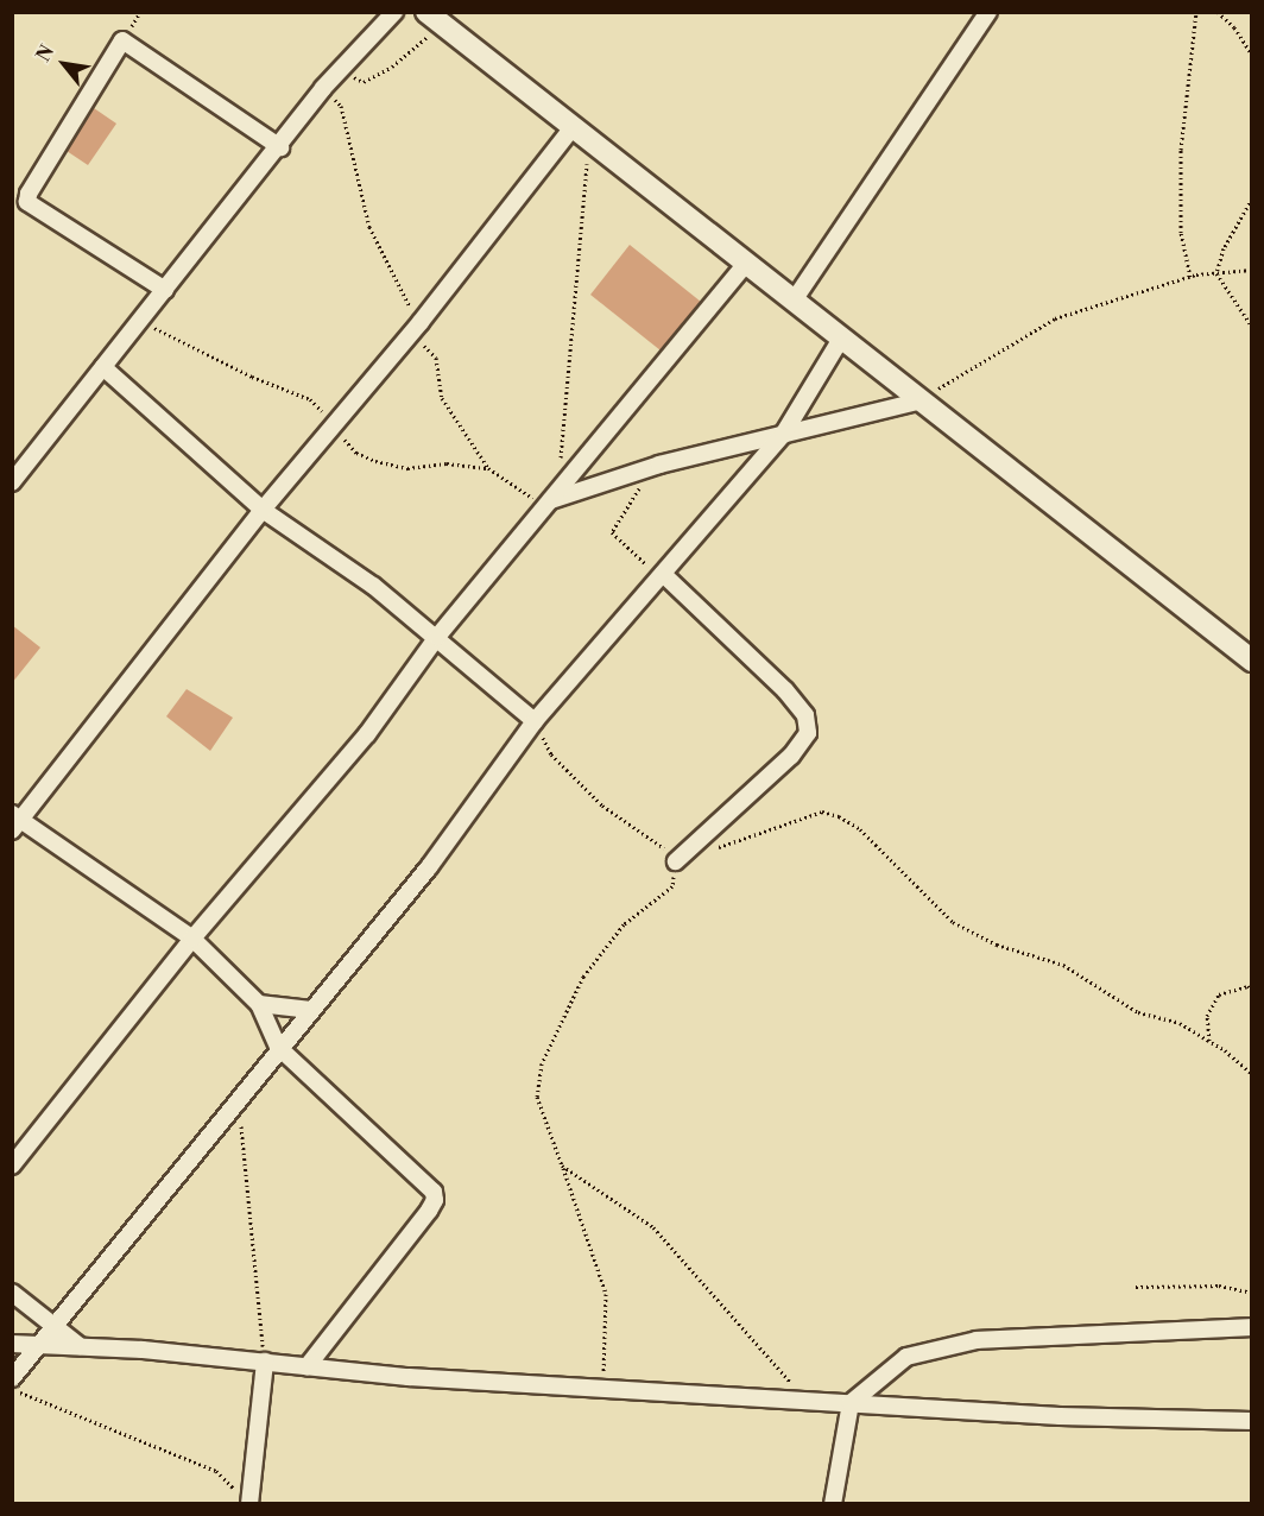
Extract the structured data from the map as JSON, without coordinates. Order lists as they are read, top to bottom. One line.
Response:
{"north":"top left"}
